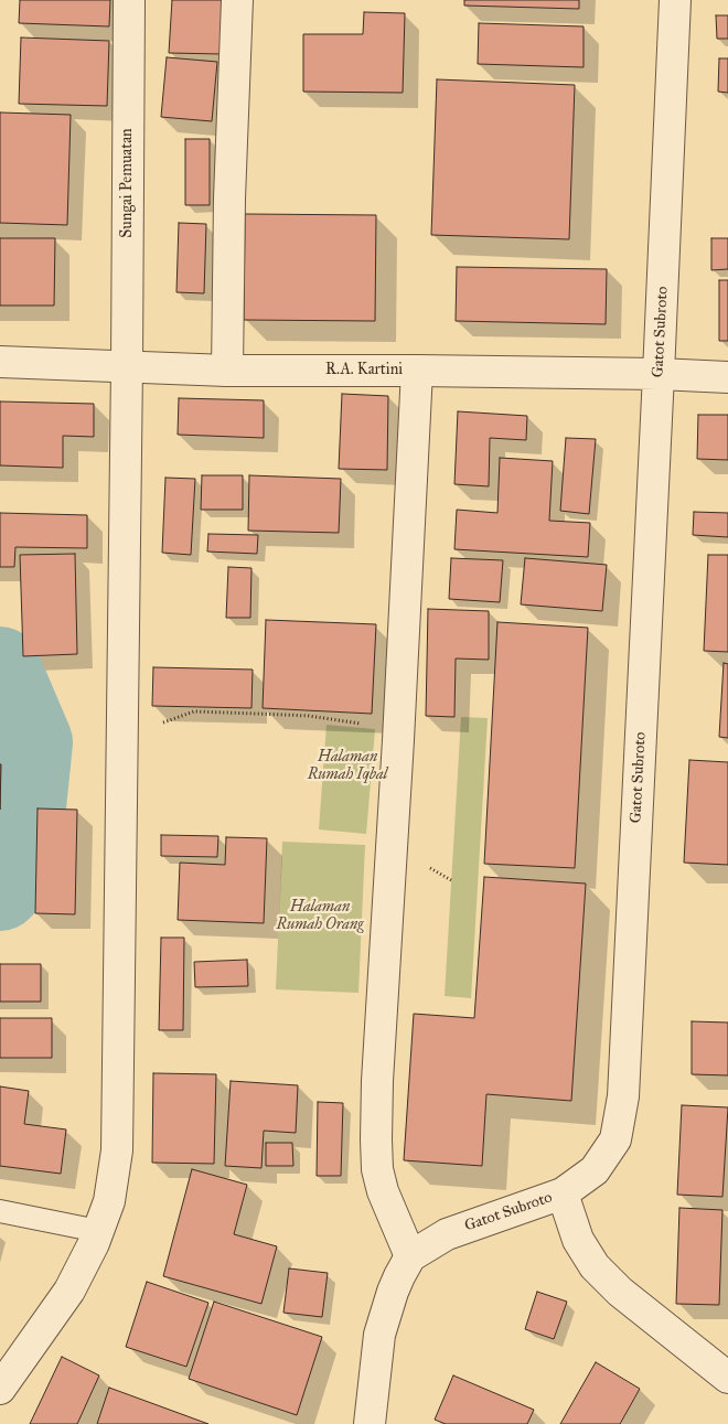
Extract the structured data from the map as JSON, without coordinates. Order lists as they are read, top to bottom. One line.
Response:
{"streets":{"street":["Sungai Pemuatan","Gatot Subroto","R.A. Kartini"]},"crossings":[["Sungai Pemuatan","R.A. Kartini"],["Gatot Subroto","R.A. Kartini"]],"parks":["Halaman Rumah Iqbal","Halaman Rumah Orang"]}
